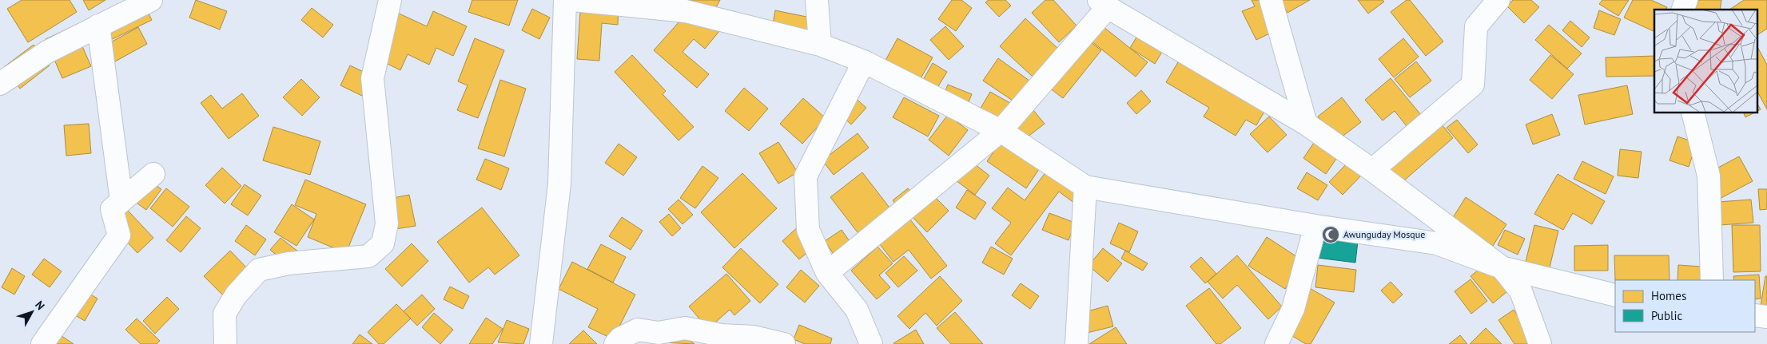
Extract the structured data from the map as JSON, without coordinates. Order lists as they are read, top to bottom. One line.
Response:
{"places":{"mosque":["Awunguday Mosque"]},"legend":["Homes","Public"],"north":"top right"}
